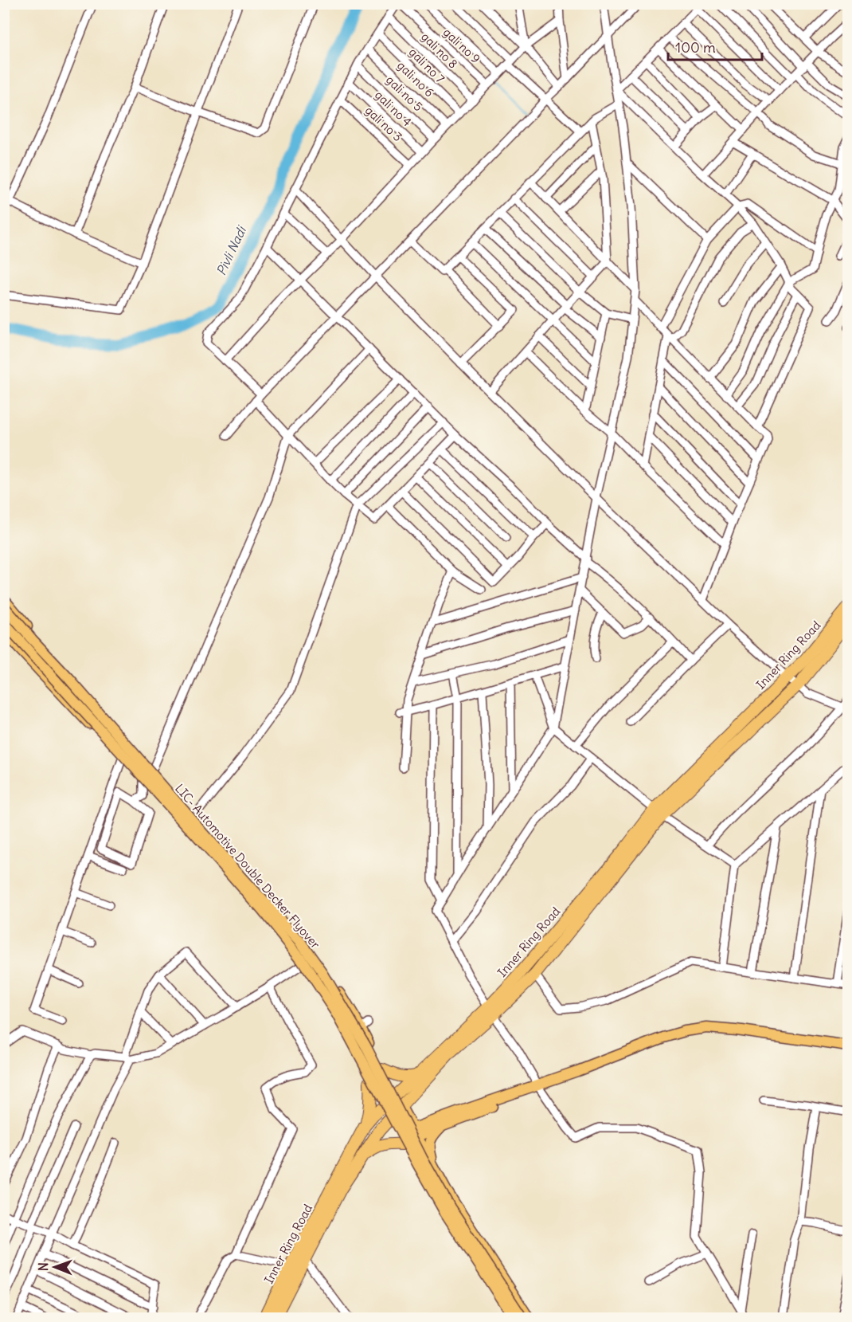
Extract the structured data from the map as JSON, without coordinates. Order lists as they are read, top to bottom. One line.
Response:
{"streets":{"highway":["Inner Ring Road"],"main road":["LIC- Automotive Double Decker Flyover"],"street":["gali no 9","gali no 8","gali no 7","gali no 6","gali no 5","gali no 4","gali no 3"]},"water":["Pivli Nadi"],"scale_bar":"100 m","north":"left"}
